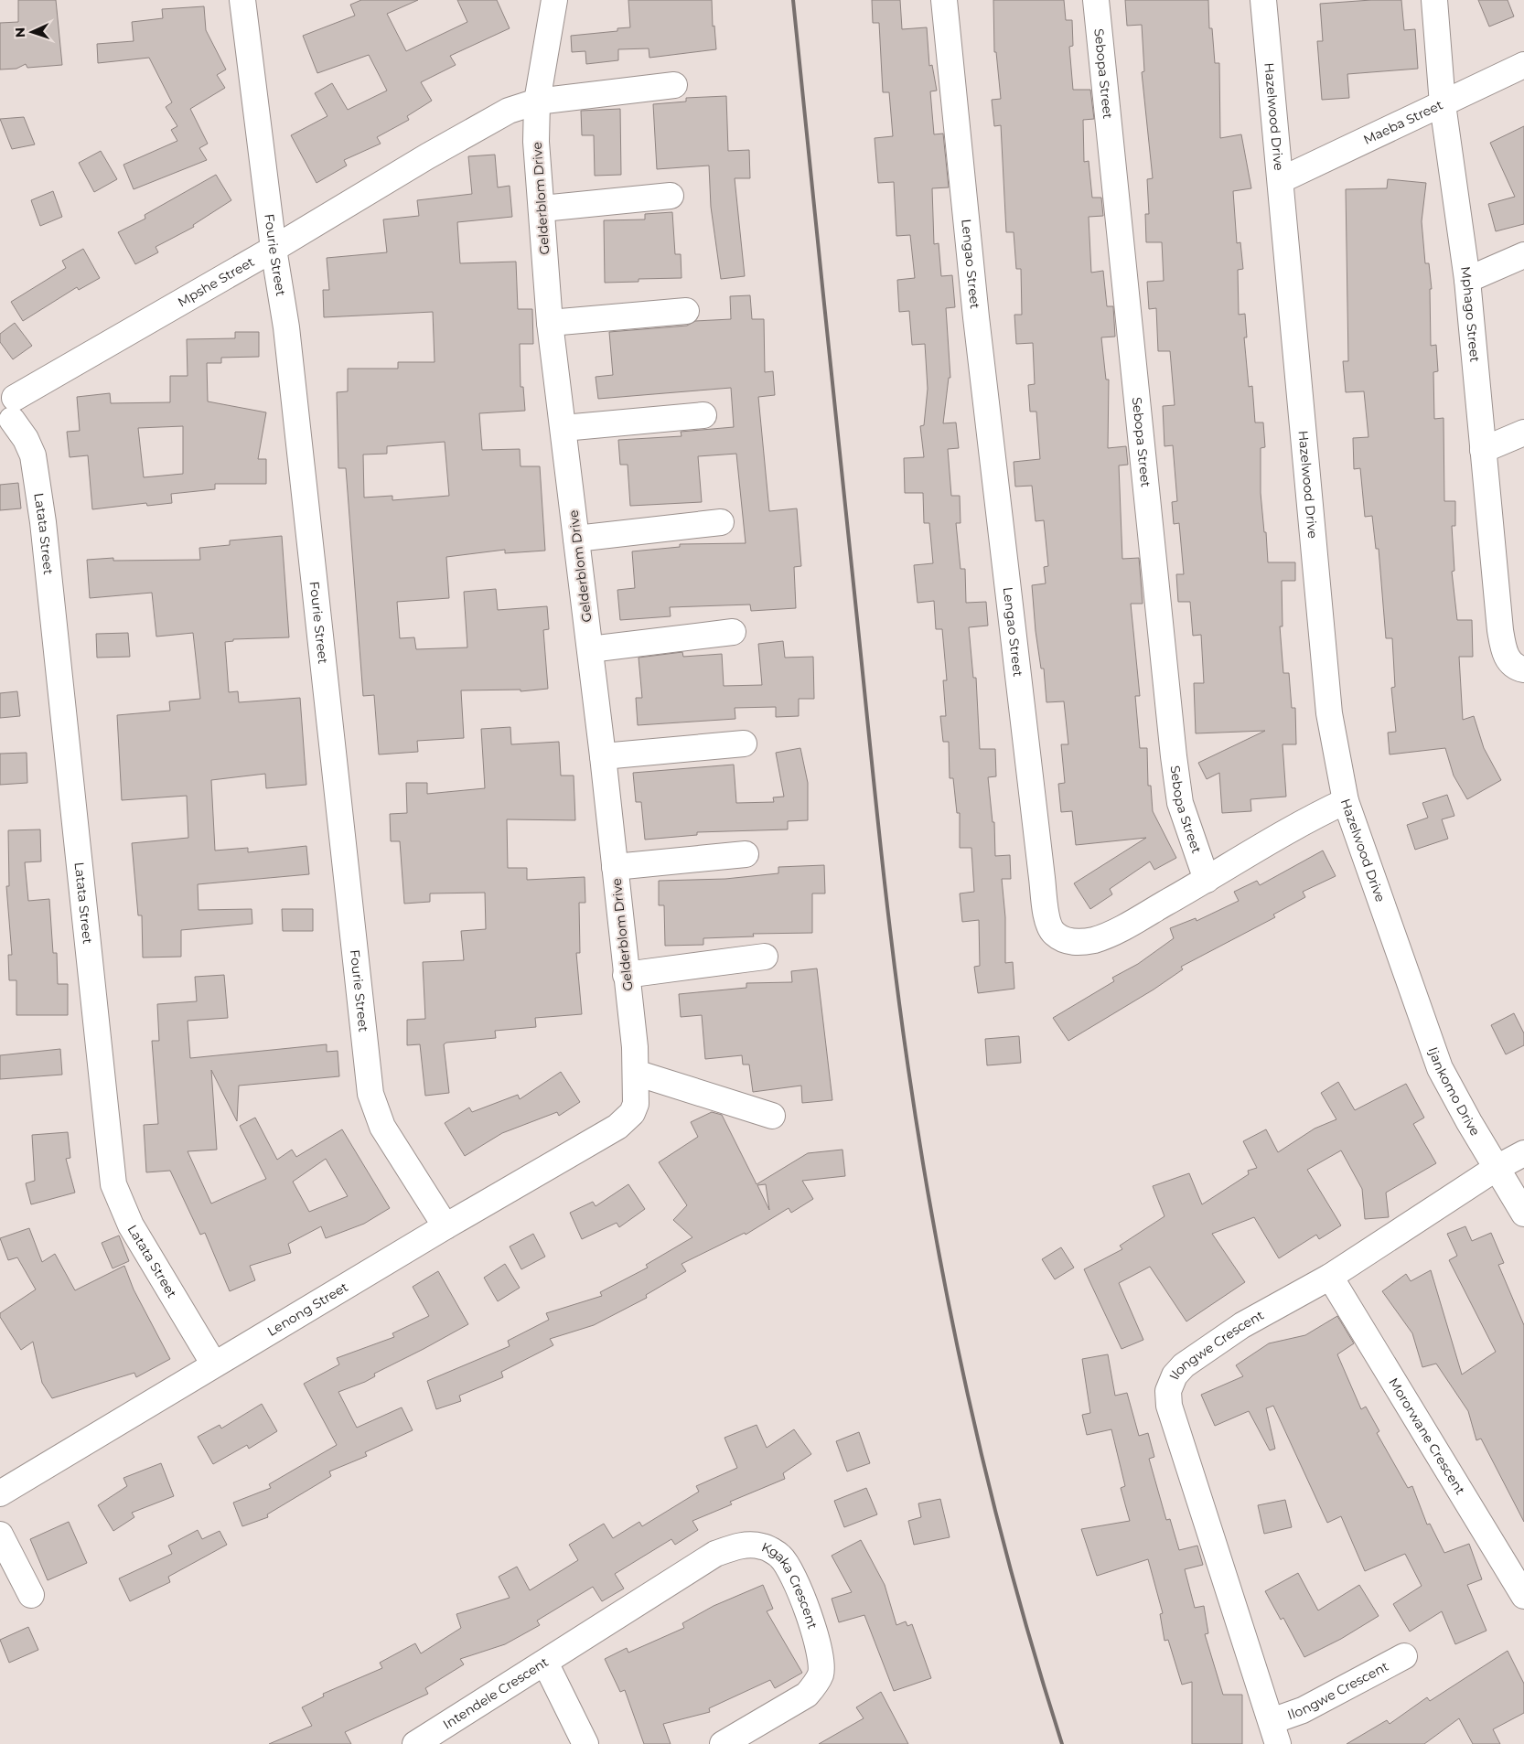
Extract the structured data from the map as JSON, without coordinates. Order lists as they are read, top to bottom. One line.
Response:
{"streets":{"street":["Sebopa Street","Hazelwood Drive","Maeba Street","Gelderblom Drive","Fourie Street","Lengao Street","Mpshe Street","Mphago Street","Latata Street","Ijankomo Drive","Lenong Street","Ilongwe Crescent","Mororwane Crescent","Kgaka Crescent","Intendele Crescent"]},"crossings":[["Sebopa Street","Lengao Street"],["Hazelwood Drive","Maeba Street"],["Hazelwood Drive","Lengao Street"],["Hazelwood Drive","Ijankomo Drive"],["Maeba Street","Mphago Street"],["Gelderblom Drive","Mpshe Street"],["Gelderblom Drive","Lenong Street"],["Fourie Street","Mpshe Street"],["Fourie Street","Lenong Street"],["Mpshe Street","Latata Street"],["Latata Street","Lenong Street"],["Ijankomo Drive","Ilongwe Crescent"],["Ilongwe Crescent","Mororwane Crescent"],["Kgaka Crescent","Intendele Crescent"]],"north":"left"}
